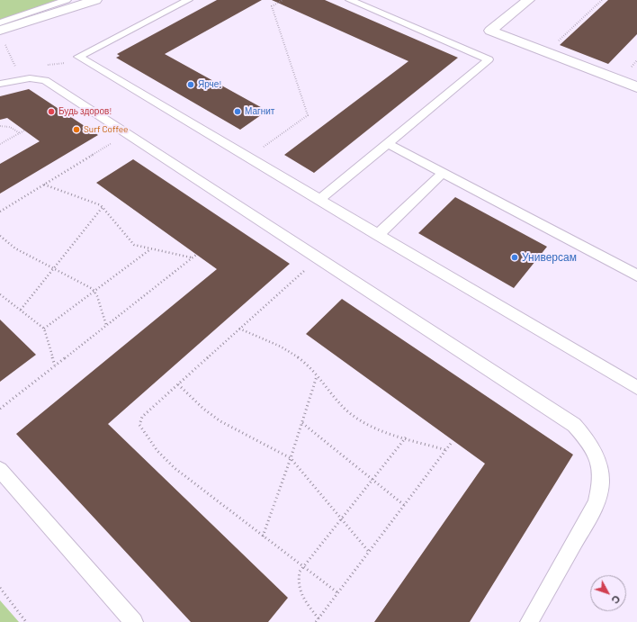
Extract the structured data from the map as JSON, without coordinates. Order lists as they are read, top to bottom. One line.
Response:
{"places":["Ярче!","Будь здоров!","Магнит","Surf Coffee","Универсам"],"north":"bottom right"}
